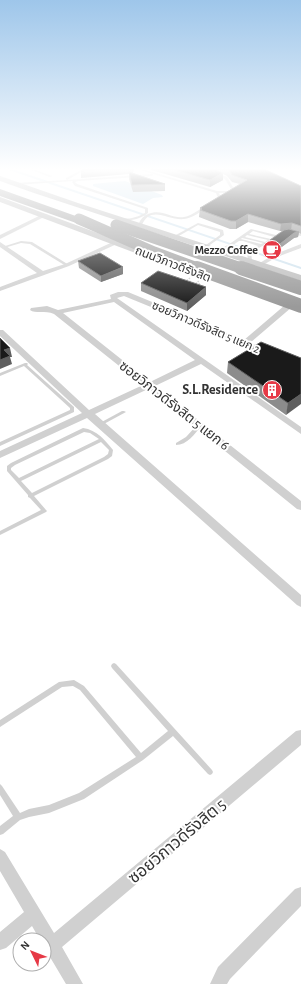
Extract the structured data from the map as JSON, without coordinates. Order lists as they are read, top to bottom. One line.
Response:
{"streets":{"highway":["ถนนวิภาวดีรังสิต"],"street":["ซอยวิภาวดีรังสิต 5 แยก 2","ซอยวิภาวดีรังสิต 5 แยก 6","ซอยวิภาวดีรังสิต 5"]},"places":{"cafe":["Mezzo Coffee"],"building":["S.L.Residence"]},"north":"top left"}
